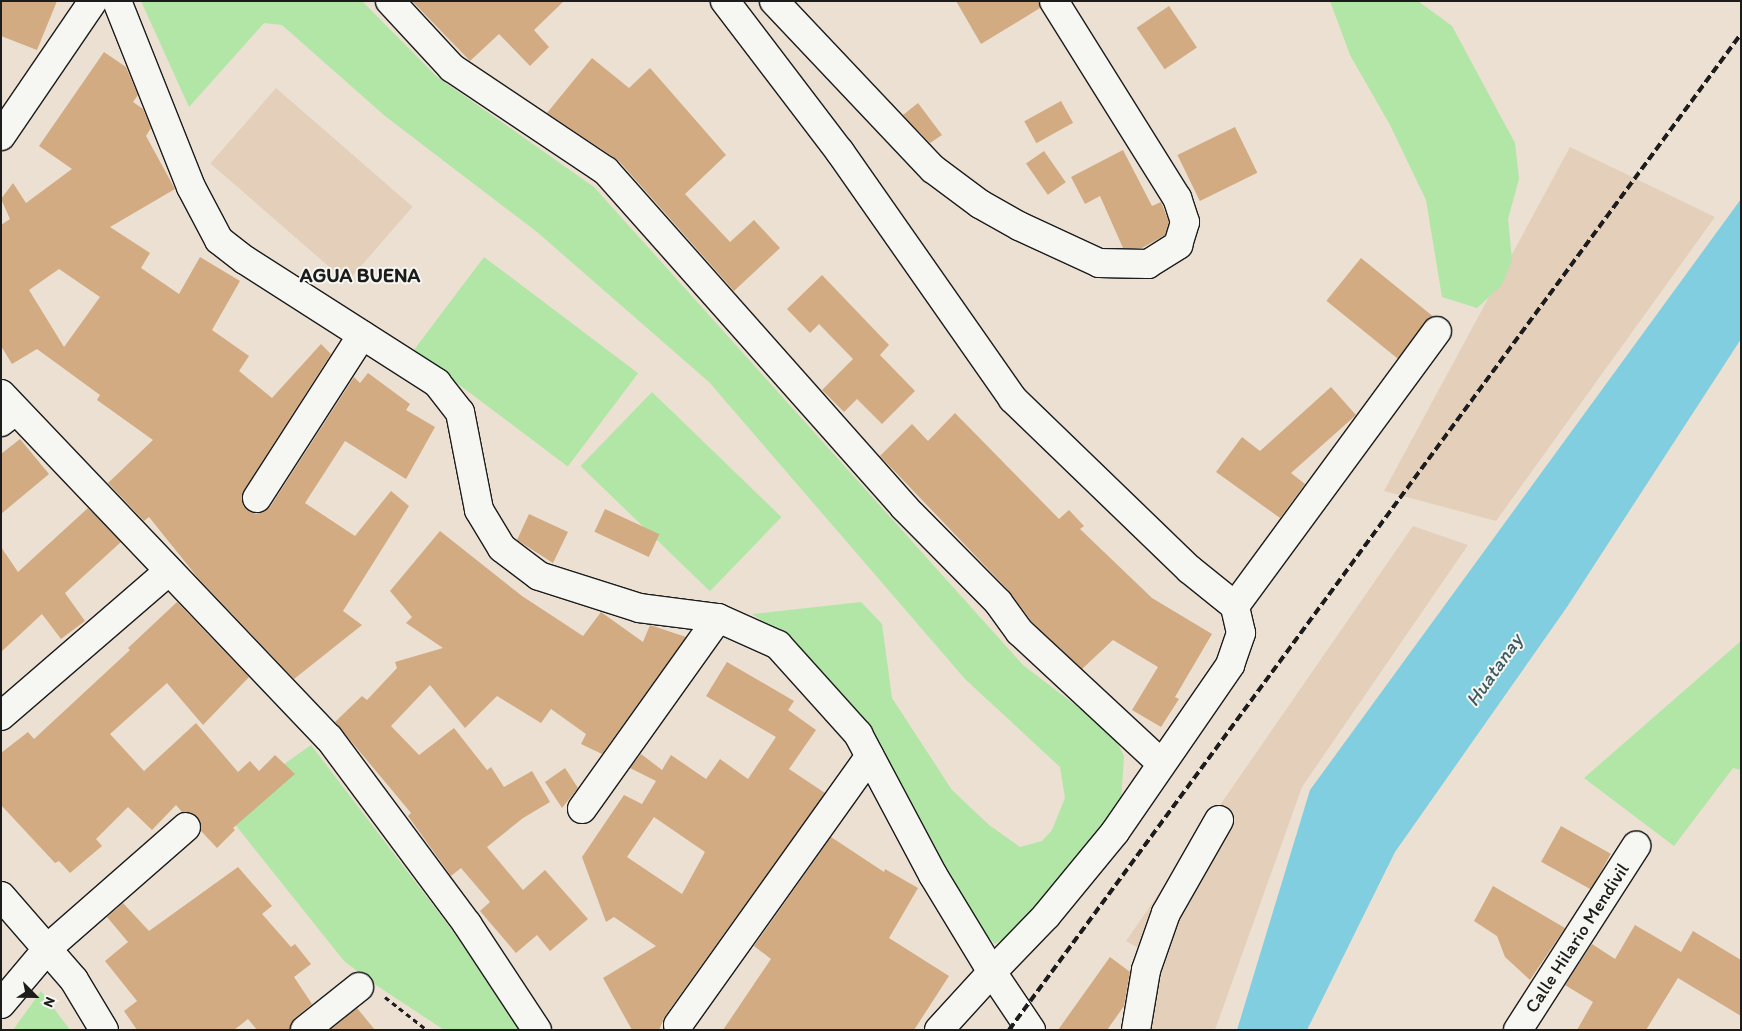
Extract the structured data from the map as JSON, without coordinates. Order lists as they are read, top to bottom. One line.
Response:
{"streets":{"street":["Calle Hilario Mendivil"]},"districts":["AGUA BUENA"],"water":["Huatanay"],"north":"bottom right"}
